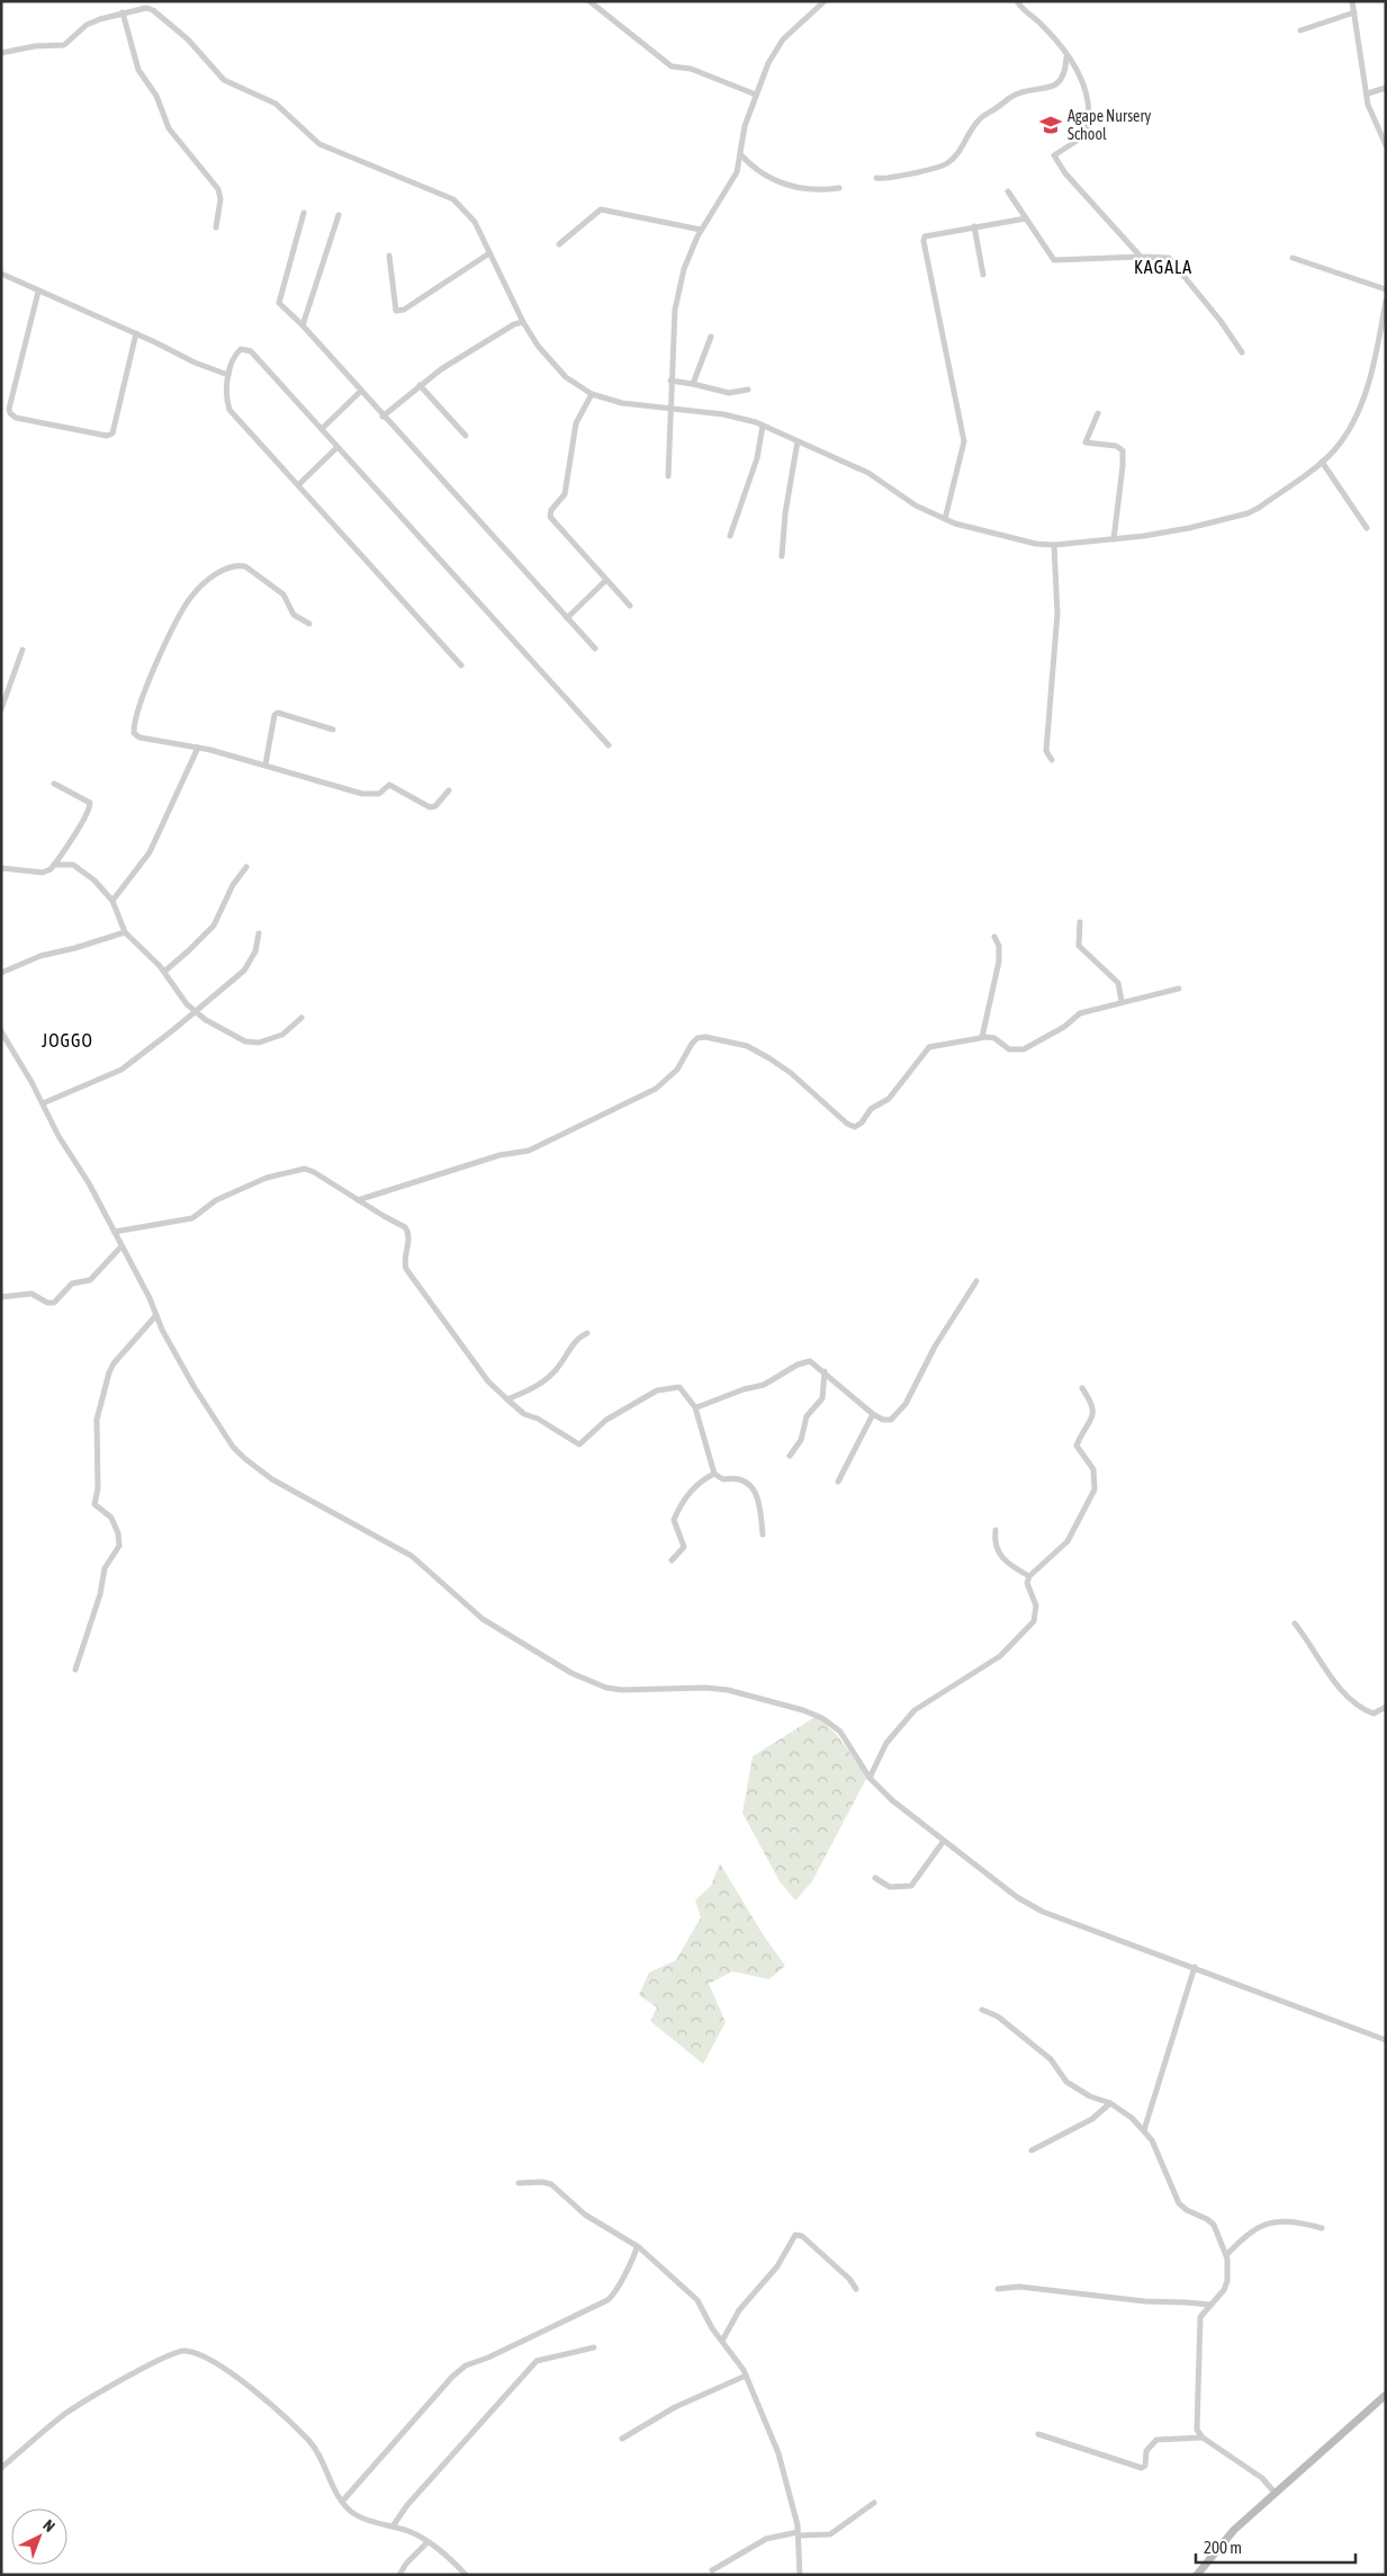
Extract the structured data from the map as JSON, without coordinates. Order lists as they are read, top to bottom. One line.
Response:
{"districts":["KAGALA","JOGGO"],"places":{"school or university":["Agape Nursery School"]},"scale_bar":"200 m","north":"top right"}
